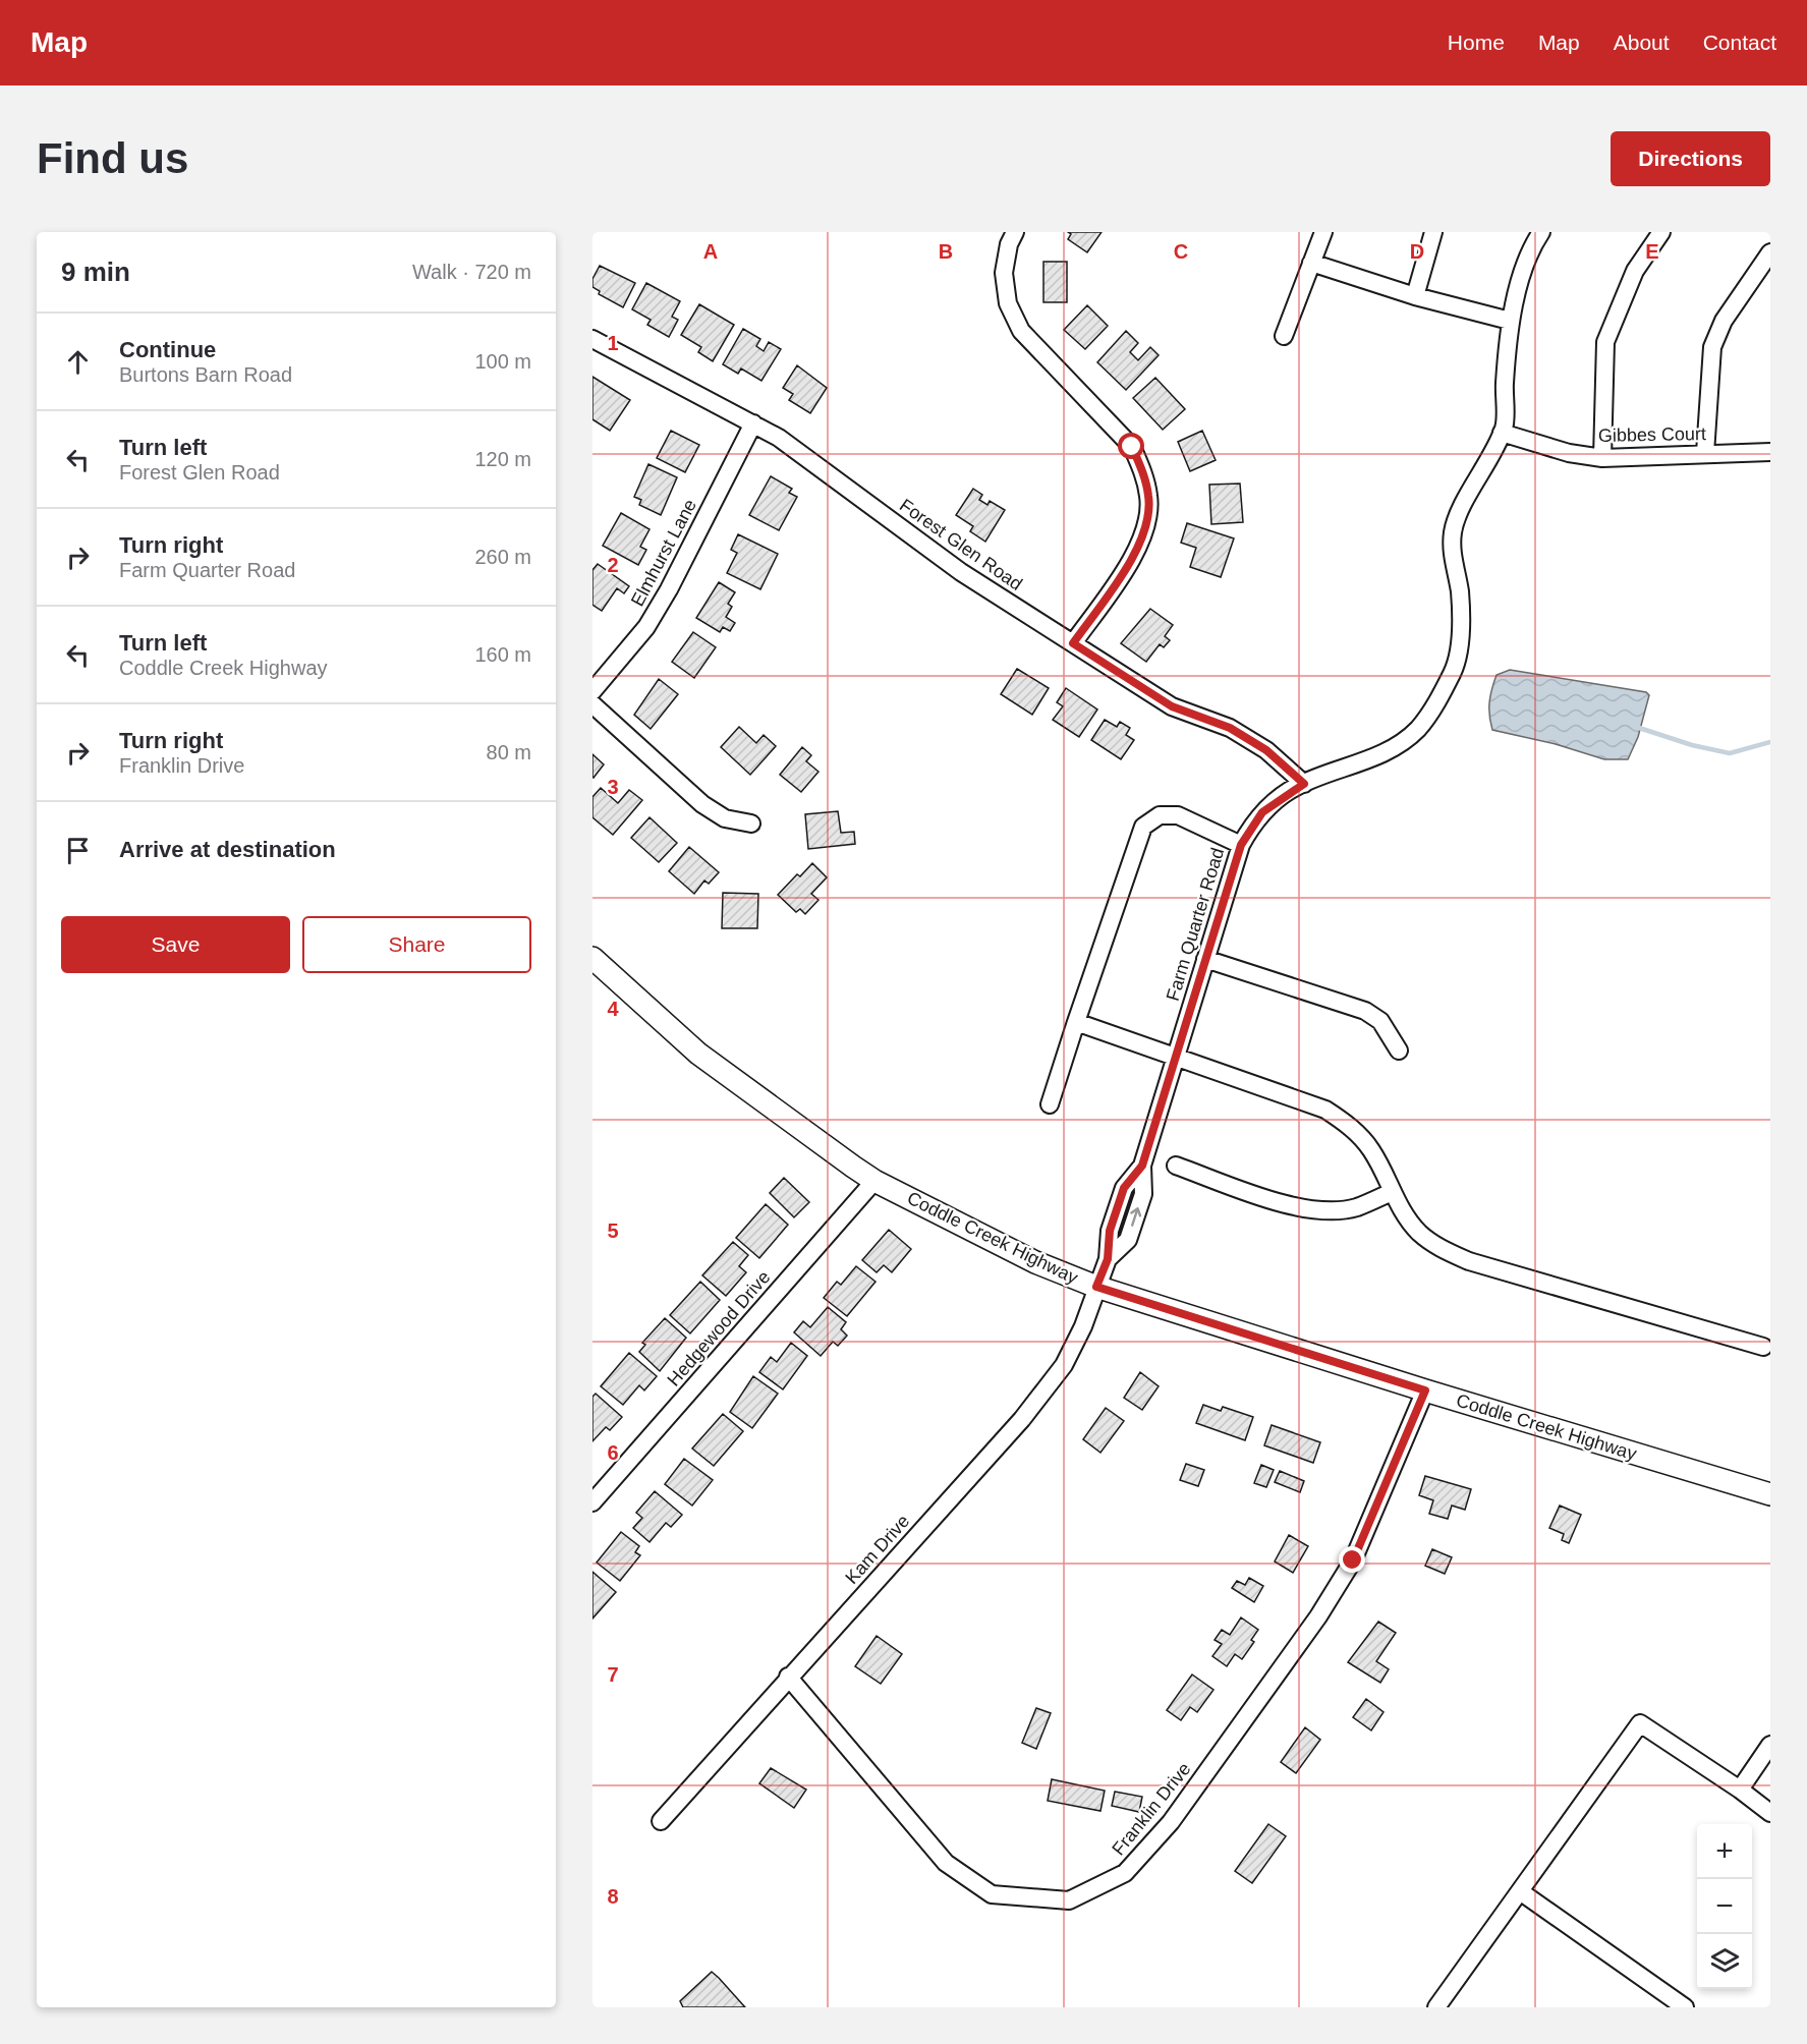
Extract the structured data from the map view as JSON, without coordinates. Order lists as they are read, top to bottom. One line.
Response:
{"streets":{"main road":["Coddle Creek Highway"],"street":["Gibbes Court","Forest Glen Road","Elmhurst Lane","Farm Quarter Road","Hedgewood Drive","Kam Drive","Franklin Drive"]},"crossings":[["Gibbes Court","Farm Quarter Road"],["Forest Glen Road","Elmhurst Lane"],["Forest Glen Road","Farm Quarter Road"],["Farm Quarter Road","Coddle Creek Highway"],["Farm Quarter Road","Kam Drive"],["Coddle Creek Highway","Hedgewood Drive"],["Coddle Creek Highway","Kam Drive"],["Coddle Creek Highway","Franklin Drive"],["Kam Drive","Franklin Drive"]],"page":{"header":"Map","nav":["Home","Map","About","Contact"],"buttons":["Directions",["Save","Share"]],"title":"Find us","heading":["9 min","Walk · 720 m"],"list":[["Continue","Burtons Barn Road","100 m"],["Turn left","Forest Glen Road","120 m"],["Turn right","Farm Quarter Road","260 m"],["Turn left","Coddle Creek Highway","160 m"],["Turn right","Franklin Drive","80 m"],"Arrive at destination"],"map_buttons":["+","−"]},"grid":{"columns":["A","B","C","D","E"],"rows":["1","2","3","4","5","6","7","8"]}}
